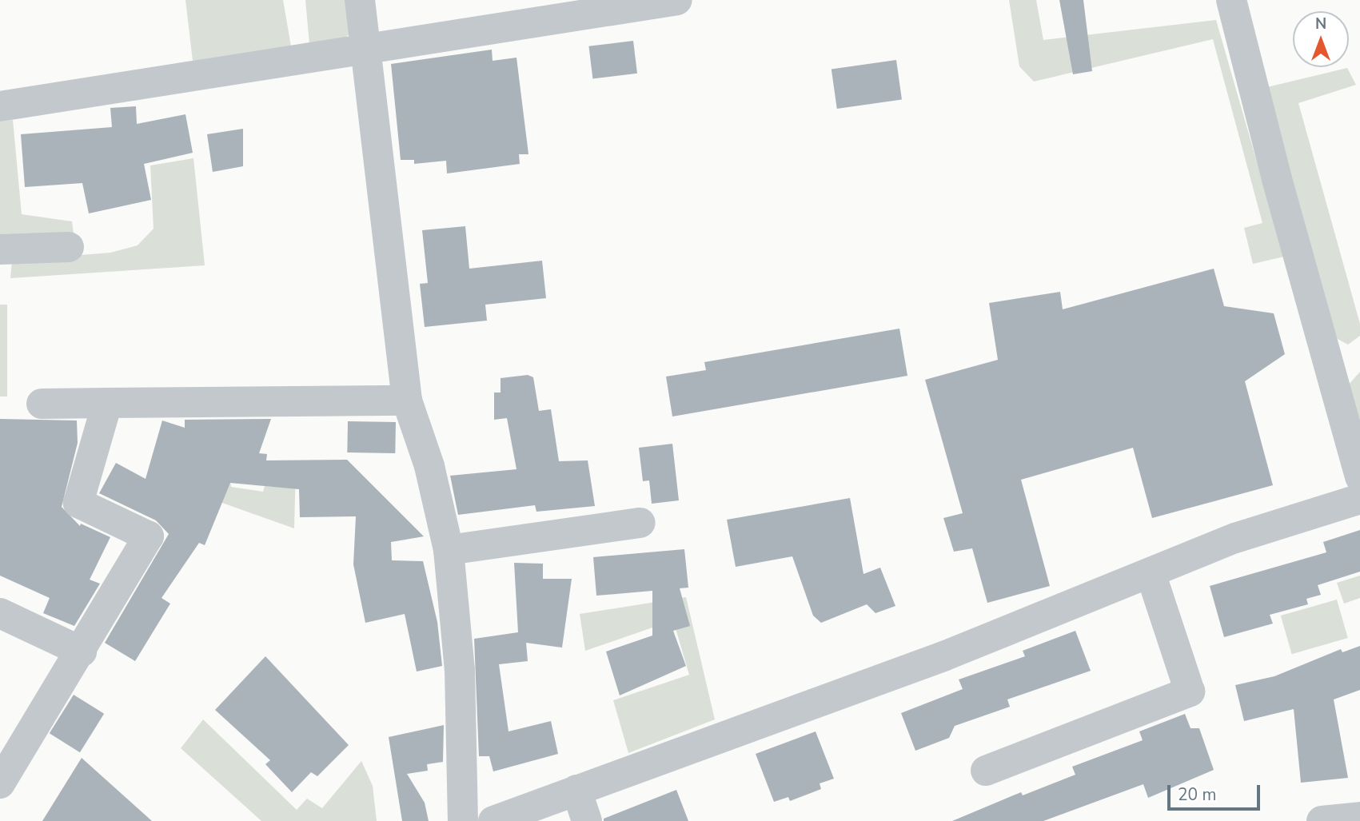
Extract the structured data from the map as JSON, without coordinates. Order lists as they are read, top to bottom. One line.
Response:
{"scale_bar":"20 m","north":"top"}
